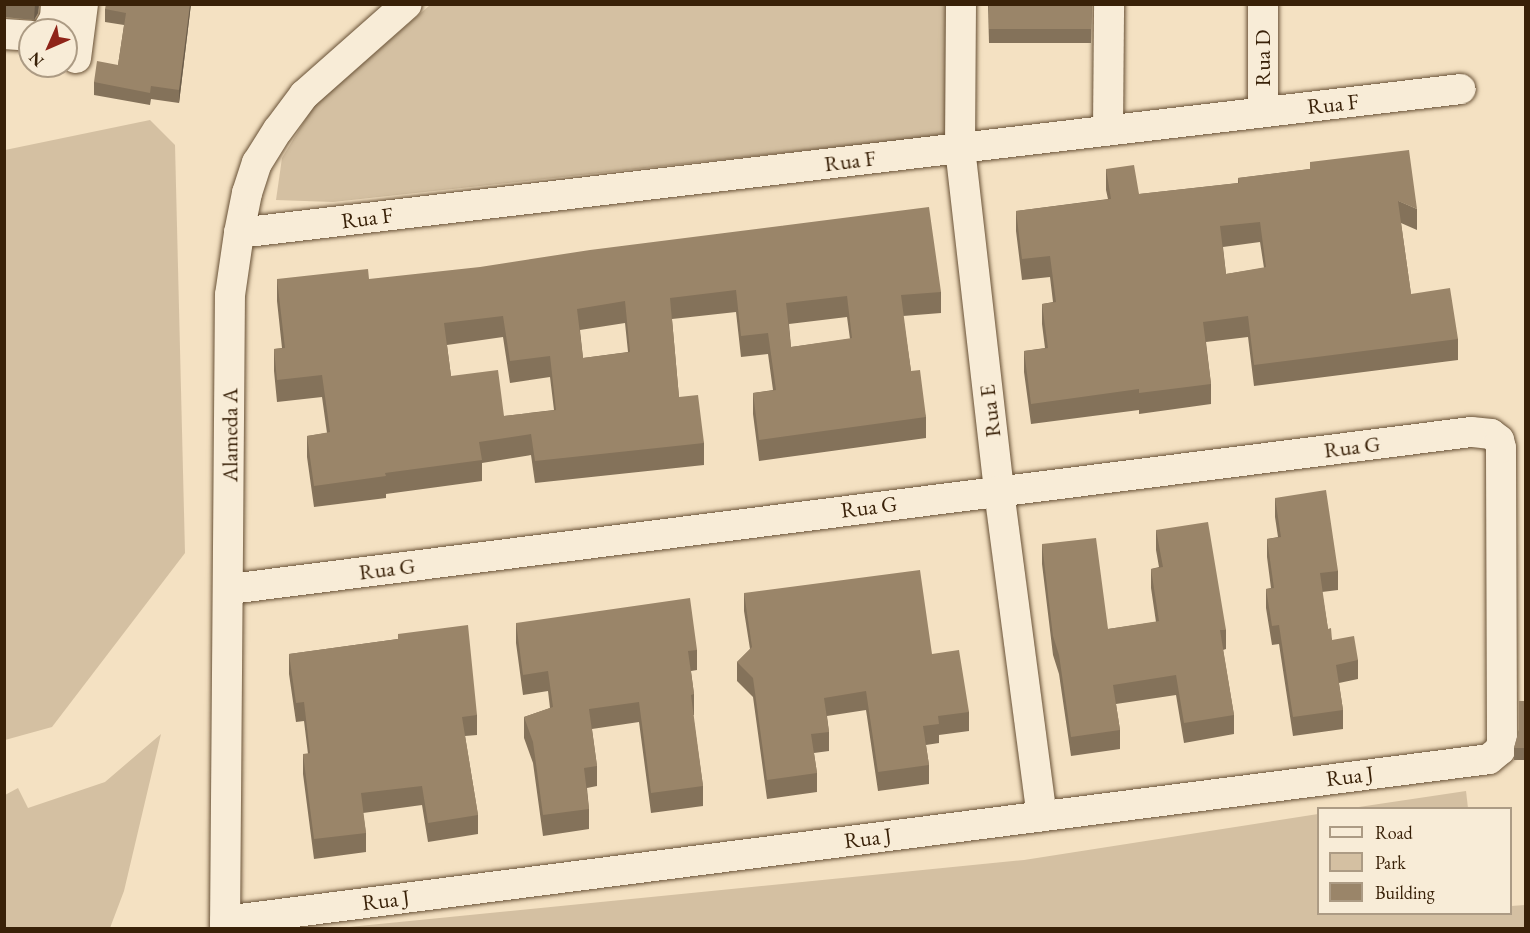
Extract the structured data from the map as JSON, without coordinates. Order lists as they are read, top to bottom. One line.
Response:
{"streets":{"street":["Rua D","Rua F","Rua E","Alameda A","Rua G","Rua J"]},"crossings":[["Rua D","Rua F"],["Rua F","Rua E"],["Rua F","Alameda A"],["Rua E","Rua G"],["Rua E","Rua J"],["Alameda A","Rua G"],["Alameda A","Rua J"],["Rua G","Rua J"]],"legend":["Road","Park","Building"],"north":"bottom left"}
